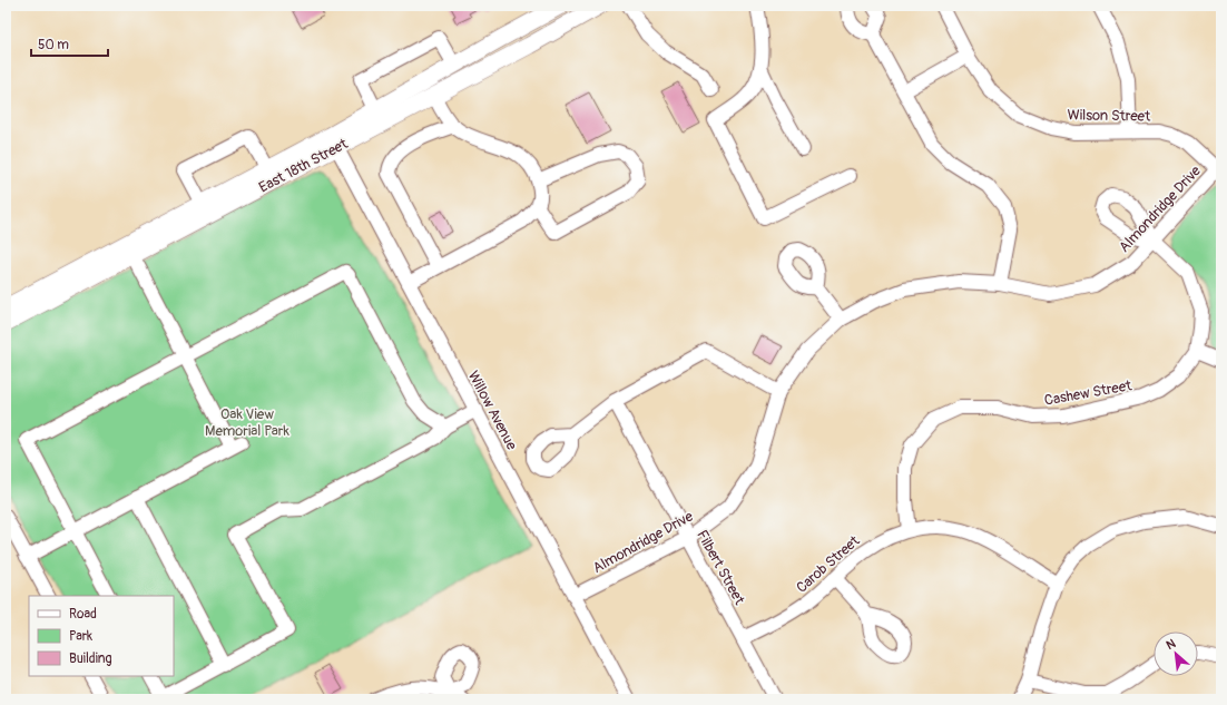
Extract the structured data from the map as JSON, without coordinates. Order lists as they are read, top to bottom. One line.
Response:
{"streets":{"main road":["East 18th Street"],"street":["Wilson Street","Almondridge Drive","Cashew Street","Willow Avenue","Carob Street","Filbert Street"]},"crossings":[["Wilson Street","Almondridge Drive"],["East 18th Street","Willow Avenue"],["Almondridge Drive","Cashew Street"],["Almondridge Drive","Willow Avenue"],["Almondridge Drive","Filbert Street"],["Cashew Street","Carob Street"],["Carob Street","Filbert Street"]],"parks":["Oak View Memorial Park"],"legend":["Road","Park","Building"],"scale_bar":"50 m","north":"top left"}
